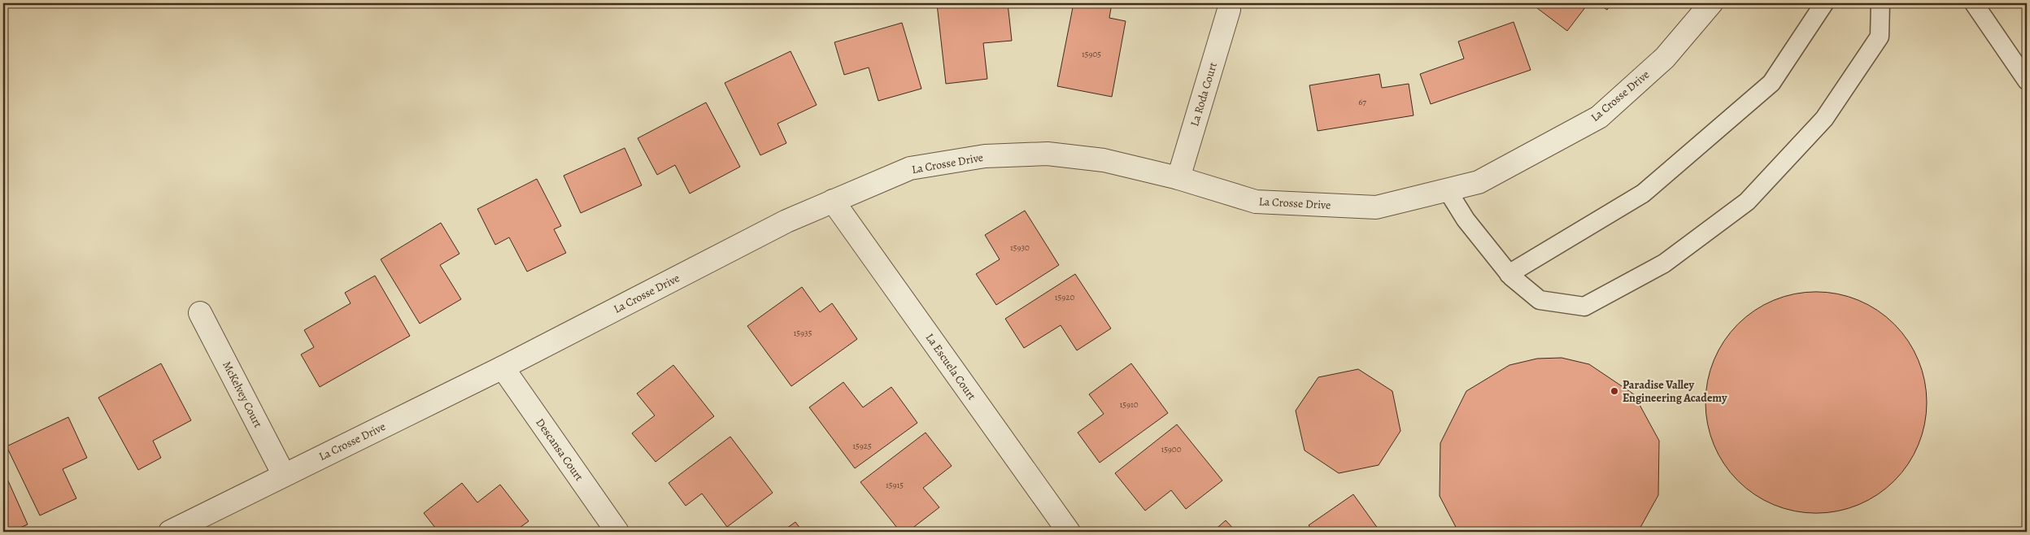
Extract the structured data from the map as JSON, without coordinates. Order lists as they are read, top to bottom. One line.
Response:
{"streets":{"street":["La Roda Court","La Crosse Drive","La Escuela Court","McKelvey Court","Descansa Court"]},"crossings":[["La Roda Court","La Crosse Drive"],["La Crosse Drive","La Escuela Court"],["La Crosse Drive","McKelvey Court"],["La Crosse Drive","Descansa Court"]],"places":["Paradise Valley Engineering Academy"],"house_numbers":["15905","67","15930","15920","15935","15910","15925","15900","15915"]}
